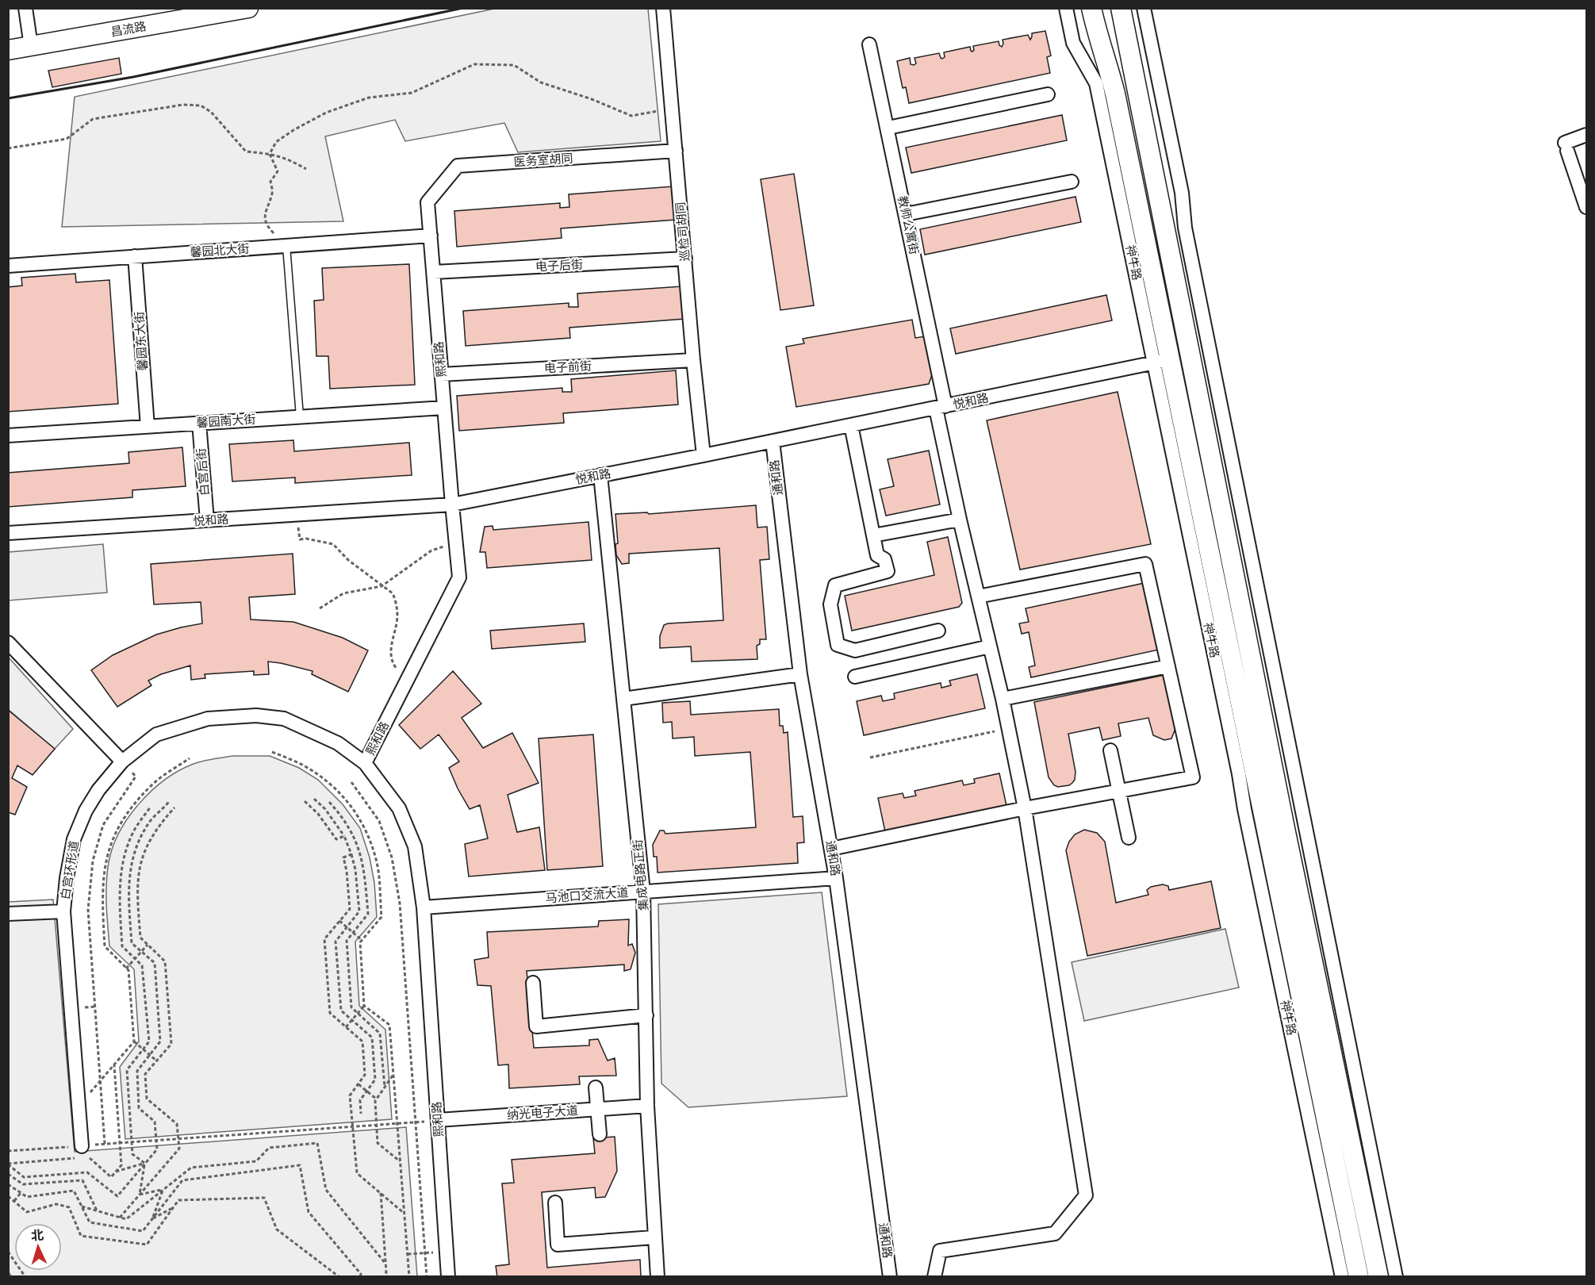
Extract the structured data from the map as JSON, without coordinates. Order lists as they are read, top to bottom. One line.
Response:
{"streets":{"main road":["昌流路","神牛路"],"street":["医务室胡同","教师公寓街","巡检司胡同","馨园北大街","电子后街","馨园东大街","熙和路","电子前街","悦和路","馨园南大街","白宫后街","通和路","白宫环形道","集成电路正街","马池口交流大道","纳光电子大道"]},"crossings":[["医务室胡同","巡检司胡同"],["医务室胡同","熙和路"],["教师公寓街","悦和路"],["巡检司胡同","电子后街"],["巡检司胡同","电子前街"],["巡检司胡同","悦和路"],["馨园北大街","馨园东大街"],["馨园北大街","熙和路"],["神牛路","悦和路"],["电子后街","熙和路"],["馨园东大街","馨园南大街"],["熙和路","电子前街"],["熙和路","悦和路"],["熙和路","馨园南大街"],["熙和路","白宫环形道"],["熙和路","马池口交流大道"],["熙和路","纳光电子大道"],["悦和路","白宫后街"],["悦和路","通和路"],["悦和路","集成电路正街"],["馨园南大街","白宫后街"],["通和路","马池口交流大道"],["集成电路正街","马池口交流大道"],["集成电路正街","纳光电子大道"]],"north":"top"}
